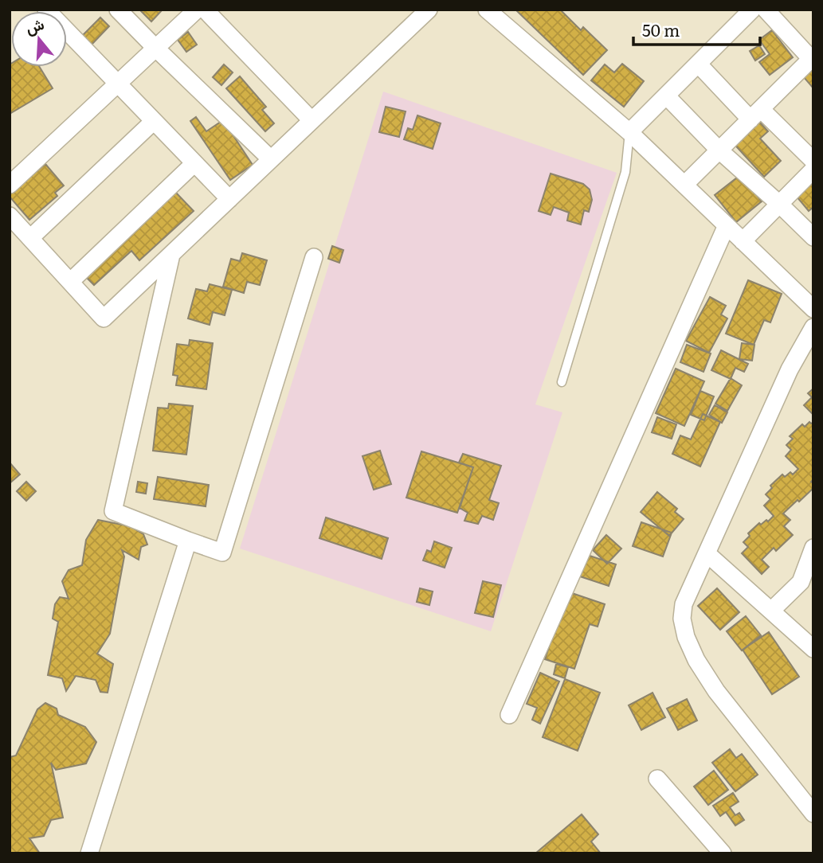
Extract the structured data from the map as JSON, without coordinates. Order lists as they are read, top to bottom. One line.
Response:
{"scale_bar":"50 m","north":"top"}
